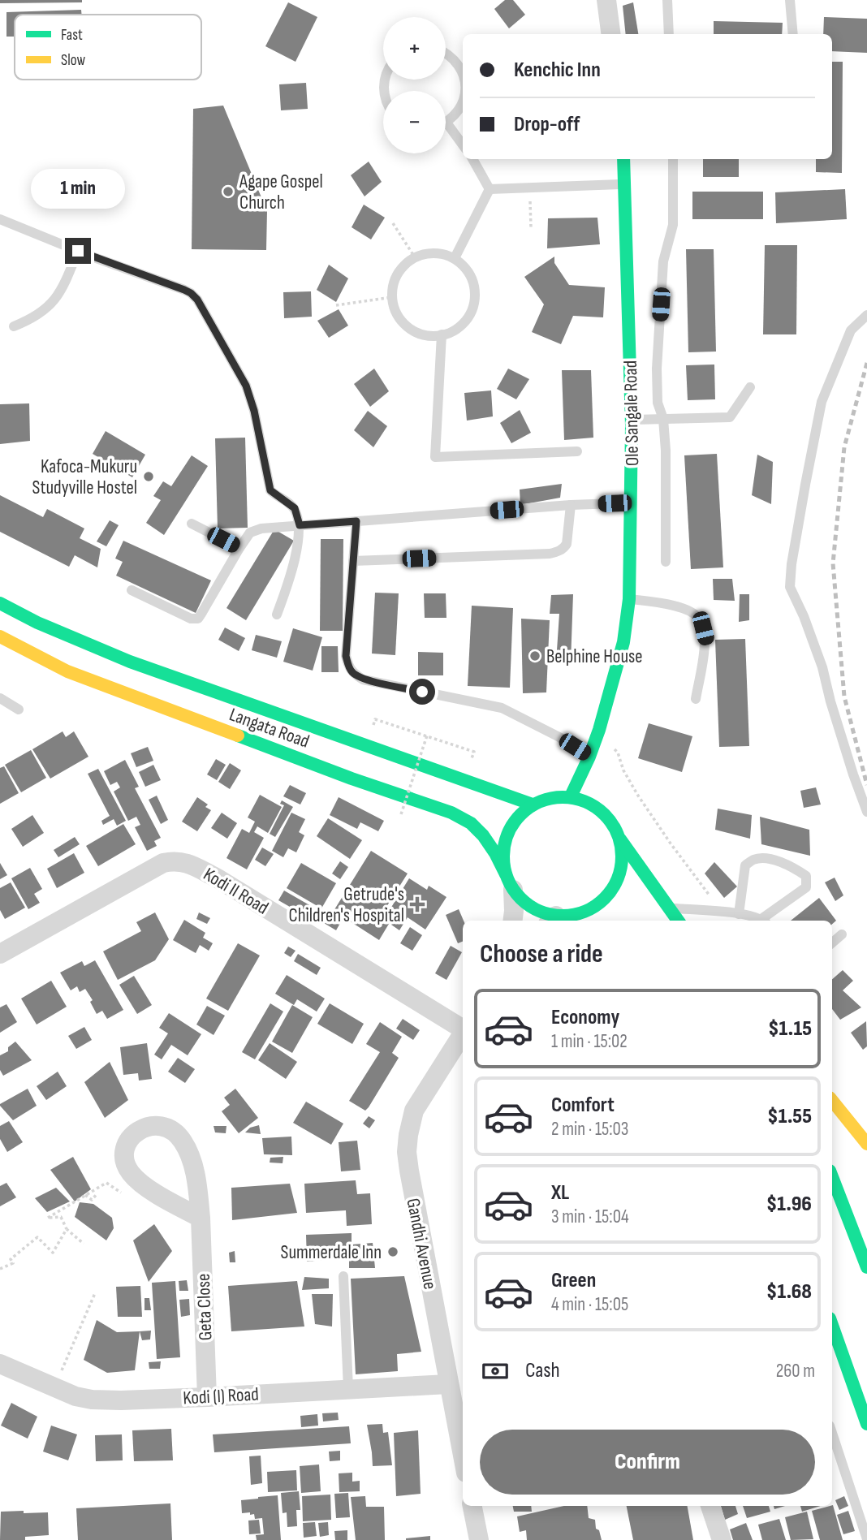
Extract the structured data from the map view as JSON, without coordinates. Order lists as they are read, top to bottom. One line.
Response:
{"streets":{"main road":["Ole Sangale Road","Langata Road"],"street":["Kodi II Road","Gandhi Avenue","Geta Close","Kodi (I) Road"]},"crossings":[["Ole Sangale Road","Langata Road"],["Gandhi Avenue","Kodi (I) Road"],["Geta Close","Kodi (I) Road"]],"places":{"other":["Agape Gospel Church","Kafoca-Mukuru Studyville Hostel","Belphine House","Summerdale Inn"],"health":["Getrude's Children's Hospital"]},"legend":["Fast","Slow"],"page":{"map_buttons":["+","−"],"banner":["Kenchic Inn","Drop-off"],"bubble":"1 min","heading":"Choose a ride","list":[{"name":"Economy","note":"1 min · 15:02","value":"$1.15"},{"name":"Comfort","note":"2 min · 15:03","value":"$1.55"},{"name":"XL","note":"3 min · 15:04","value":"$1.96"},{"name":"Green","note":"4 min · 15:05","value":"$1.68"}],"pay":["Cash","260 m"],"buttons":"Confirm"}}
